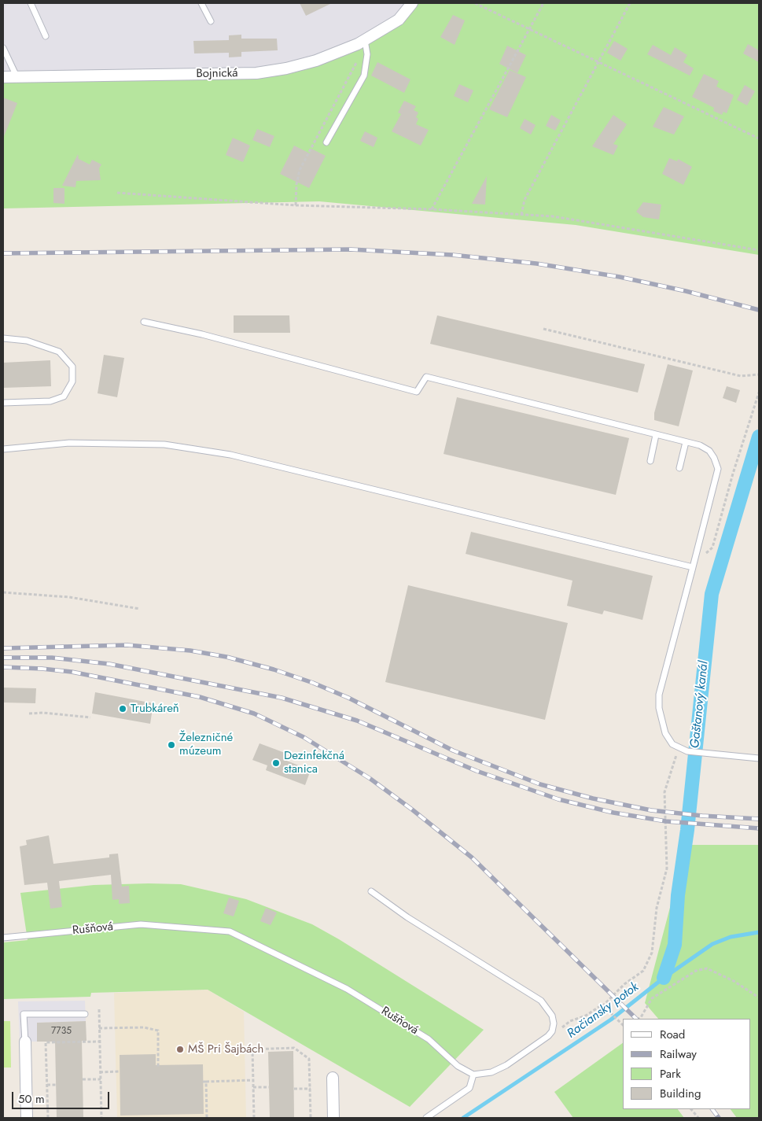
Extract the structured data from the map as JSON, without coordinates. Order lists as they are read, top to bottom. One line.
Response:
{"streets":{"street":["Bojnická"],"lane":["Rušňová"]},"water":["Gaštanový kanál","Račiansky potok"],"places":["Trubkáreň","Železničné múzeum","Dezinfekčná stanica","MŠ Pri Šajbách"],"house_numbers":["7735"],"legend":["Road","Railway","Park","Building"],"scale_bar":"50 m"}
